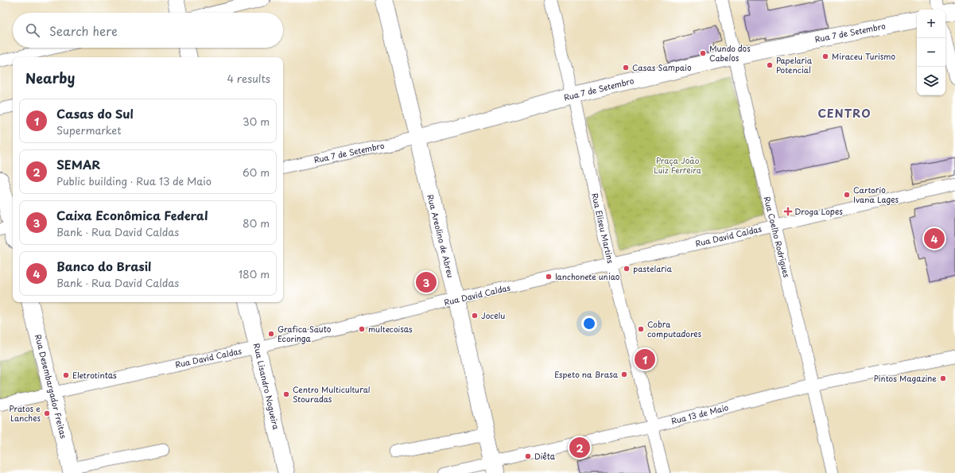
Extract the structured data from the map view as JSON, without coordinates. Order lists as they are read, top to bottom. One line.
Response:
{"streets":{"street":["Rua 7 de Setembro","Rua Eliseu Martins","Rua Areolino de Abreu","Rua David Caldas","Rua Coelho Rodrigues","Rua Desembargador Freitas","Rua Lisandro Nogueira","Rua 13 de Maio"]},"crossings":[["Rua 7 de Setembro","Rua Eliseu Martins"],["Rua 7 de Setembro","Rua Areolino de Abreu"],["Rua 7 de Setembro","Rua Coelho Rodrigues"],["Rua Eliseu Martins","Rua David Caldas"],["Rua Eliseu Martins","Rua 13 de Maio"],["Rua Areolino de Abreu","Rua David Caldas"],["Rua Areolino de Abreu","Rua 13 de Maio"],["Rua David Caldas","Rua Coelho Rodrigues"],["Rua David Caldas","Rua Desembargador Freitas"],["Rua David Caldas","Rua Lisandro Nogueira"],["Rua Coelho Rodrigues","Rua 13 de Maio"]],"districts":["CENTRO"],"parks":["Praça João Luiz Ferreira"],"places":{"other":["Mundo dos Cabelos","Miraceu Turismo","Papelaria Potencial","Casas Sampaio","Cartorio Ivana Lages","pastelaria","lanchonete uniao","Jocelu","multecoisas","Cobra computadores","Grafica Sauto Ecoringa","Espeto na Brasa","Eletrotintas","Pintos Magazine","Centro Multicultural Stouradas","Pratos e Lanches","Diêta"],"health":["Droga Lopes"]},"page":{"map_buttons":["+","−"],"search":"Search here","heading":["Nearby","4 results"],"list":[{"mark":"1","name":"Casas do Sul","note":"Supermarket","value":"30 m"},{"mark":"2","name":"SEMAR","note":"Public building · Rua 13 de Maio","value":"60 m"},{"mark":"3","name":"Caixa Econômica Federal","note":"Bank · Rua David Caldas","value":"80 m"},{"mark":"4","name":"Banco do Brasil","note":"Bank · Rua David Caldas","value":"180 m"}],"pins":["4","3","1","2"]}}
